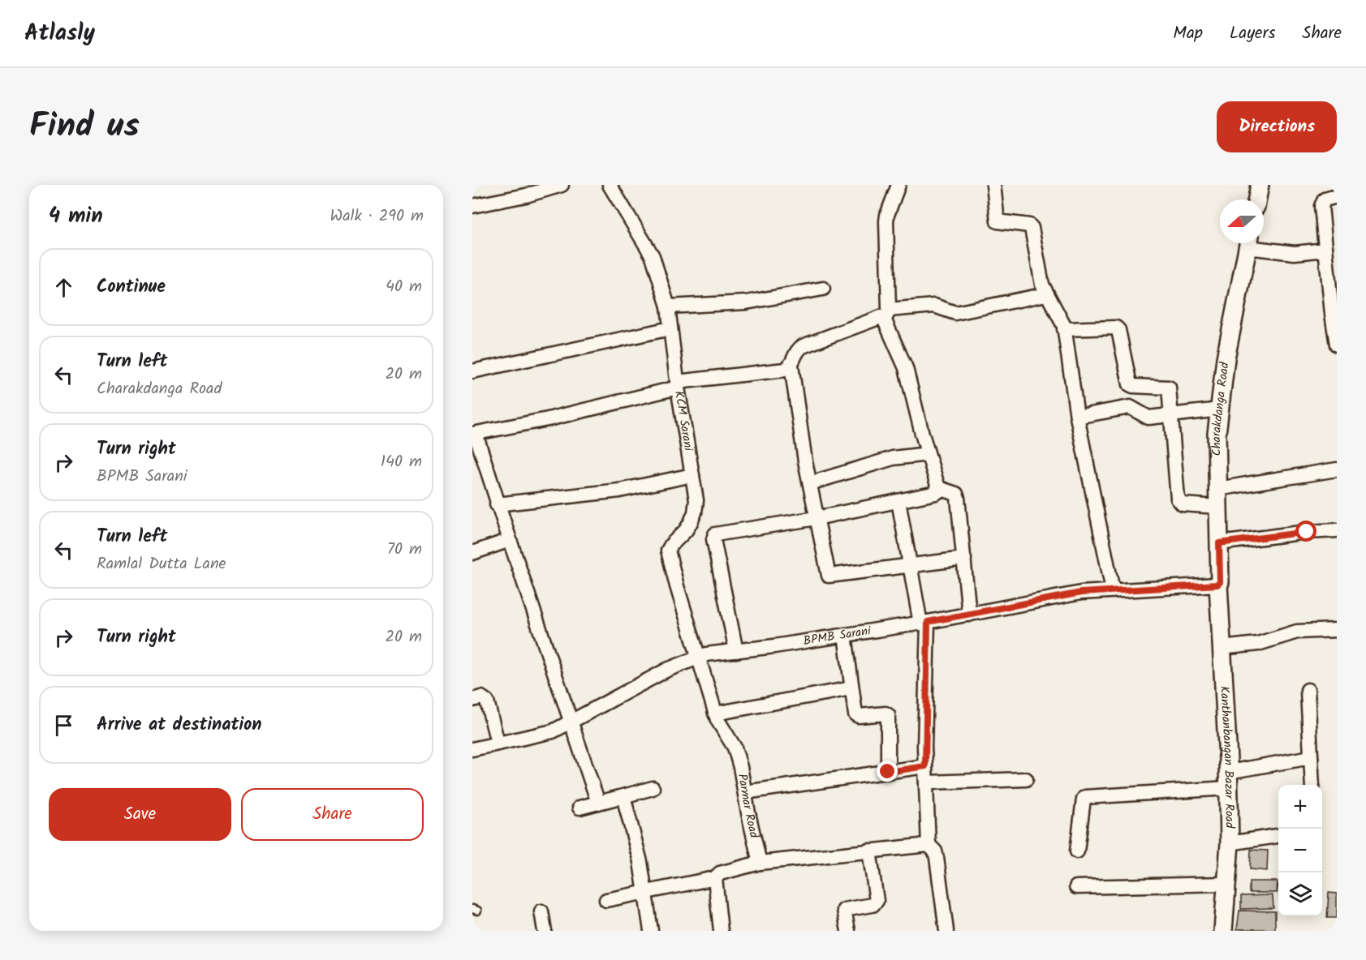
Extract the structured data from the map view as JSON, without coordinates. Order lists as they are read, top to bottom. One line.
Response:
{"streets":{"street":["Charakdanga Road","KCM Sarani","BPMB Sarani","Kanthanbangan Bazar Road","Parmar Road"]},"crossings":[["Charakdanga Road","BPMB Sarani"],["Charakdanga Road","Kanthanbangan Bazar Road"],["KCM Sarani","BPMB Sarani"],["KCM Sarani","Parmar Road"],["BPMB Sarani","Kanthanbangan Bazar Road"],["BPMB Sarani","Parmar Road"]],"north":"left","page":{"header":"Atlasly","nav":["Map","Layers","Share"],"title":"Find us","buttons":["Directions",["Save","Share"]],"heading":["4 min","Walk · 290 m"],"list":[["Continue","40 m"],["Turn left","Charakdanga Road","20 m"],["Turn right","BPMB Sarani","140 m"],["Turn left","Ramlal Dutta Lane","70 m"],["Turn right","20 m"],"Arrive at destination"],"map_buttons":["+","−"]}}
